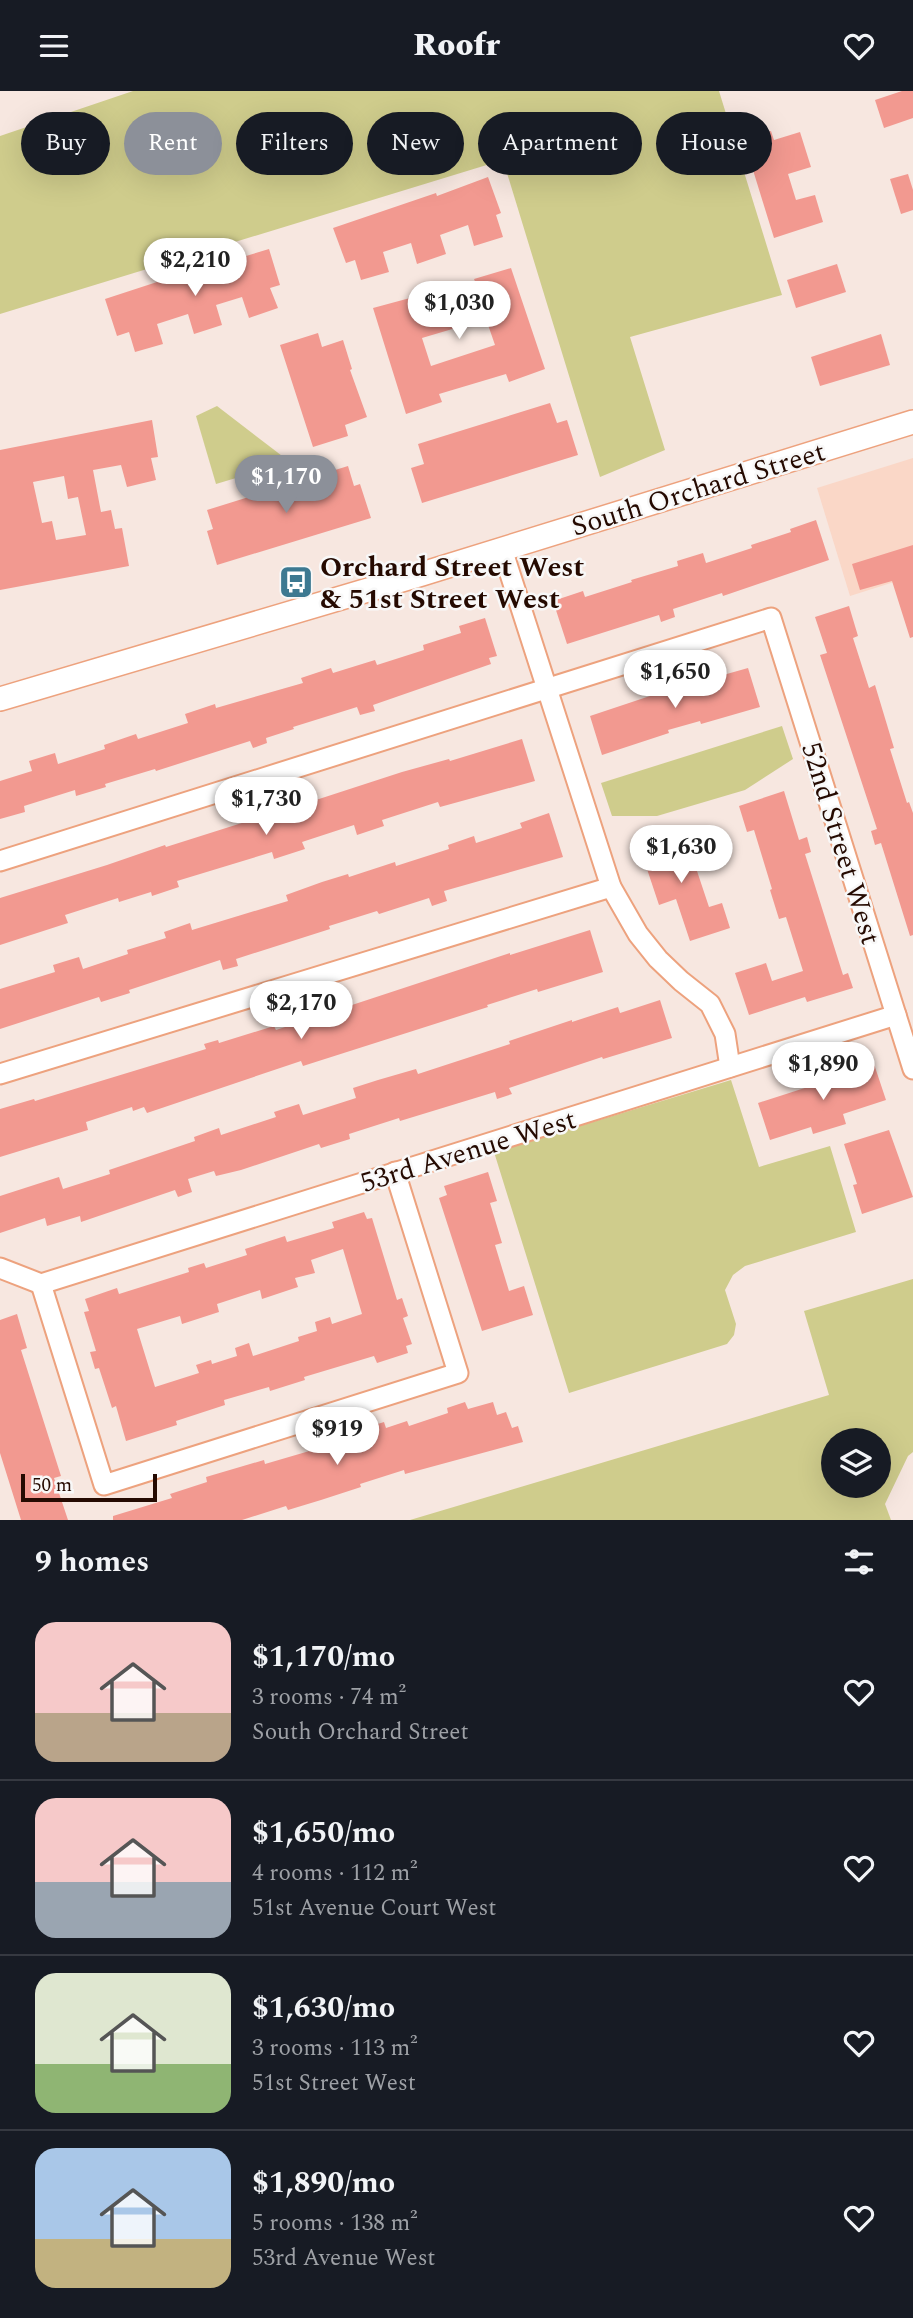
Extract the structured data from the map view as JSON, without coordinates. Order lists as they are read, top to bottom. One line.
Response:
{"streets":{"main road":["South Orchard Street"],"street":["52nd Street West","53rd Avenue West"]},"crossings":[["52nd Street West","53rd Avenue West"]],"places":{"bus stop":["Orchard Street West & 51st Street West"]},"scale_bar":"50 m","page":{"header":"Roofr","chip":["Buy","Rent","Filters","New","Apartment","House"],"price":["$2,210","$1,030","$1,170","$1,650","$1,730","$1,630","$2,170","$1,890","$919"],"scale":"50 m","heading":"9 homes","list":[{"name":"$1,170/mo","note":"3 rooms · 74 m² · South Orchard Street"},{"name":"$1,650/mo","note":"4 rooms · 112 m² · 51st Avenue Court West"},{"name":"$1,630/mo","note":"3 rooms · 113 m² · 51st Street West"},{"name":"$1,890/mo","note":"5 rooms · 138 m² · 53rd Avenue West"}]}}
